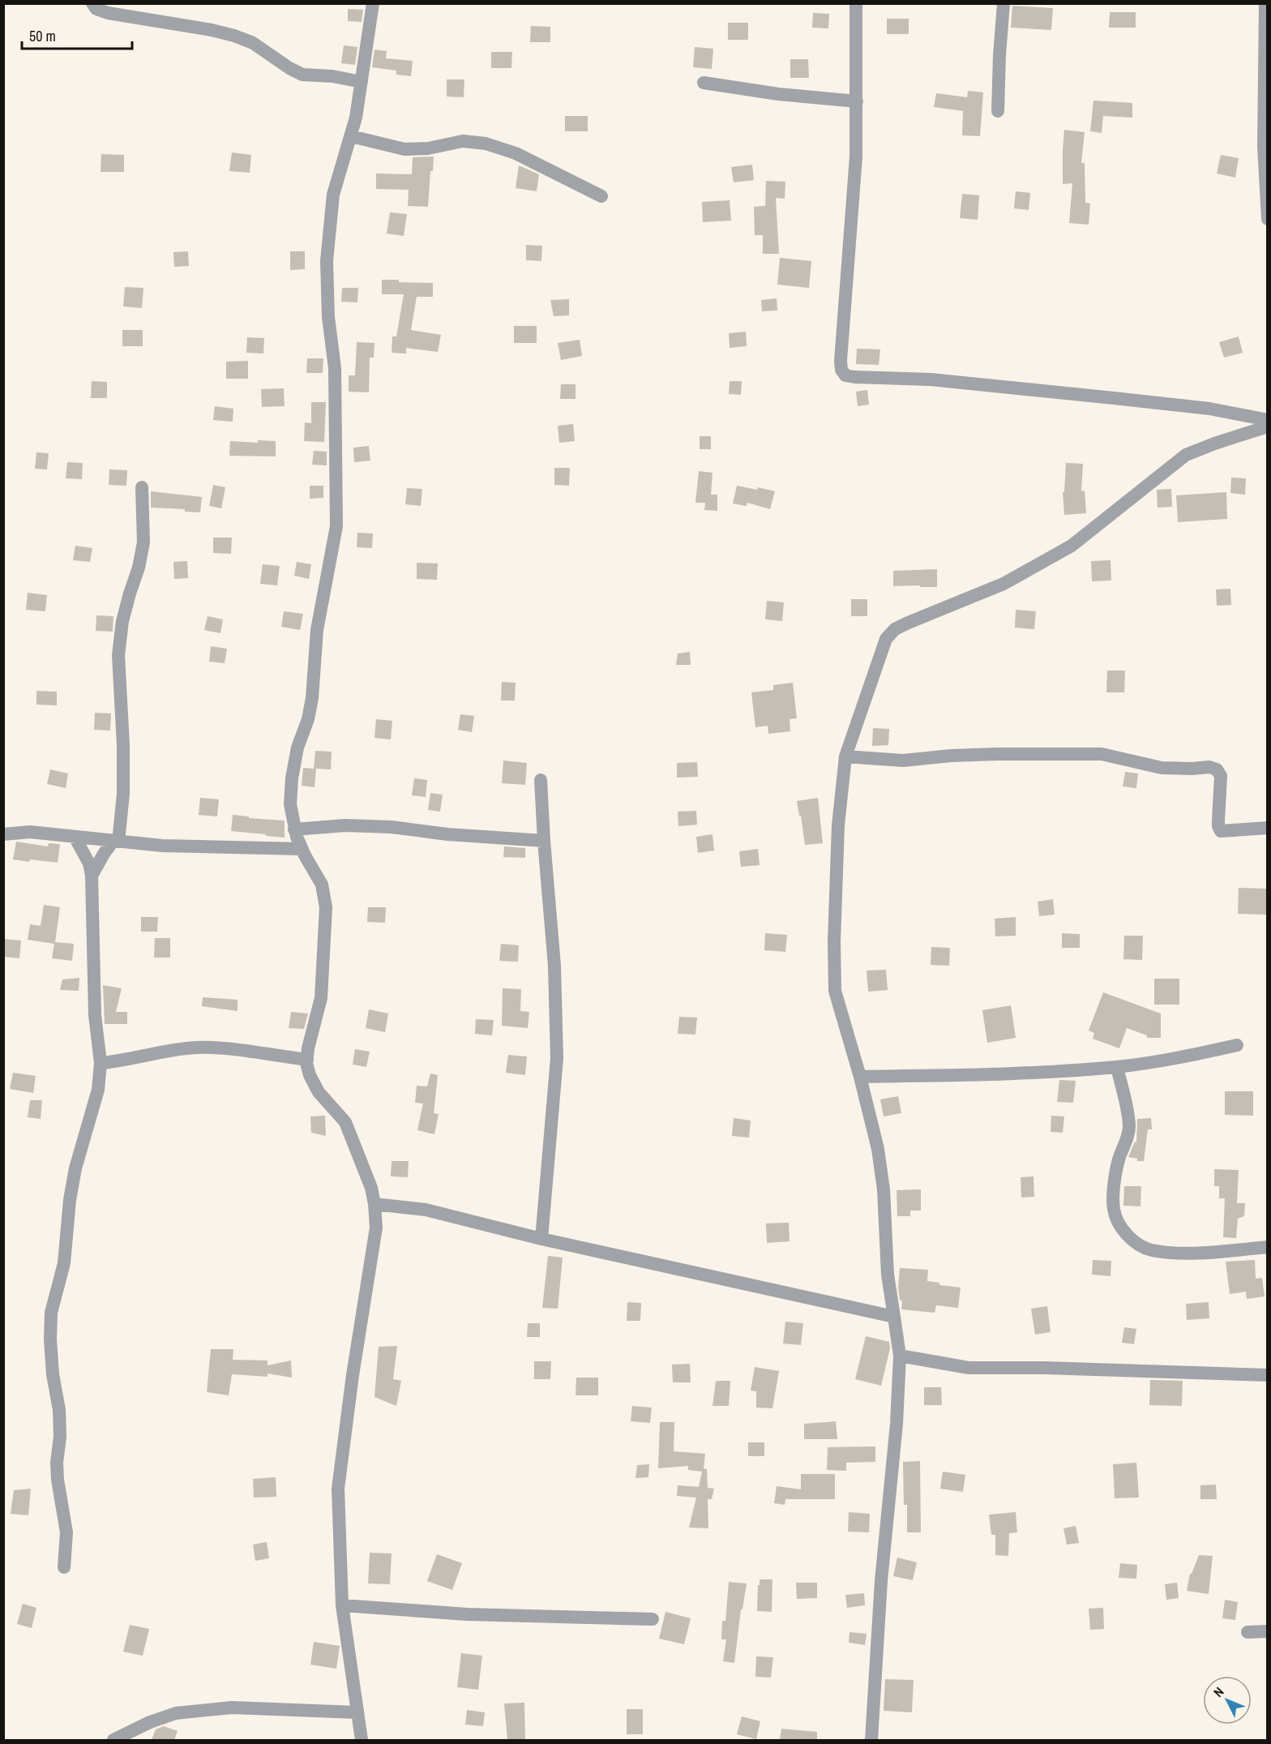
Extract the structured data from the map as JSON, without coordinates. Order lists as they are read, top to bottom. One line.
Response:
{"scale_bar":"50 m","north":"top left"}
